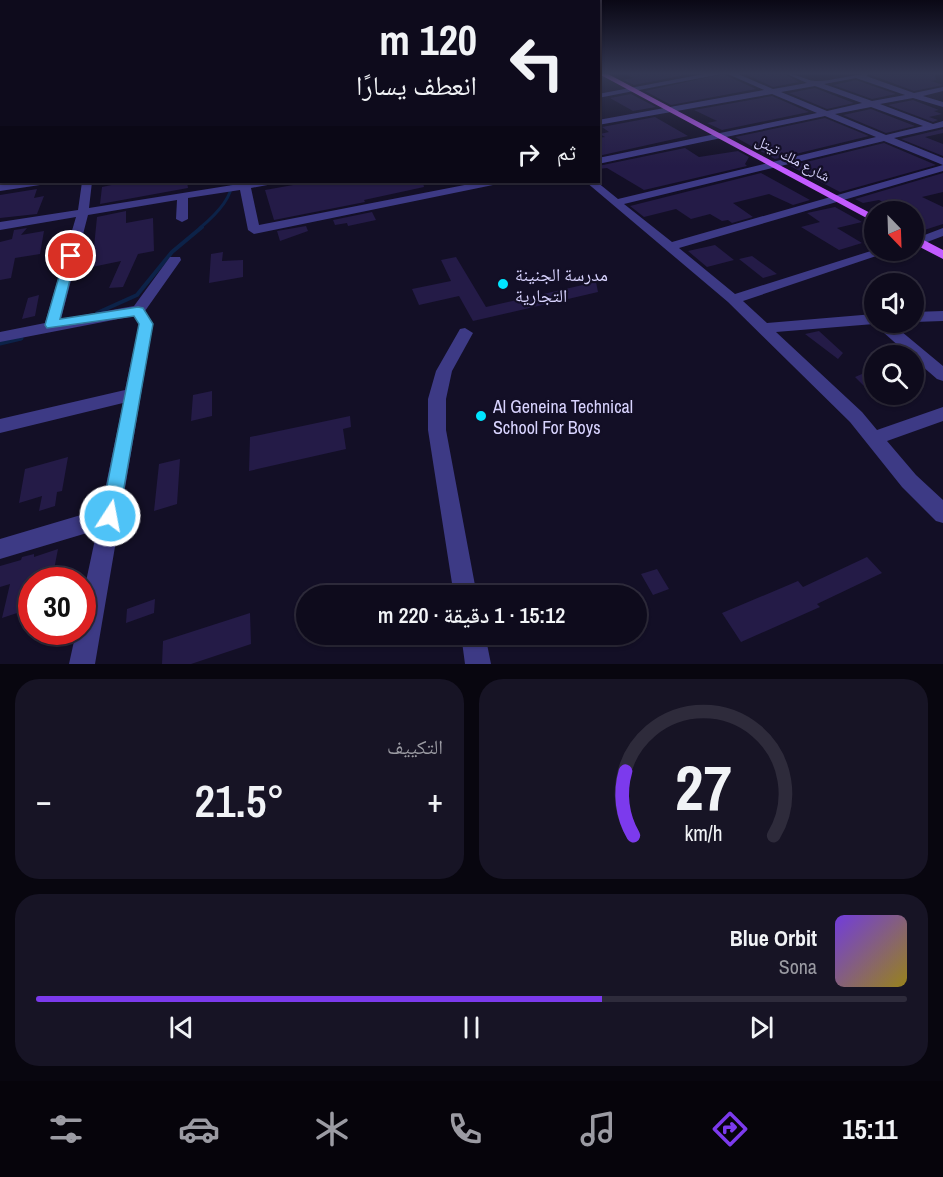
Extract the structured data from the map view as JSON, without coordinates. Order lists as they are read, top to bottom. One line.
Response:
{"streets":{"main road":["شارع ملك تيتل"]},"places":["مدرسة الجنينة التجارية","Al Geneina Technical School For Boys"],"north":"bottom right","page":{"turn":["120 m","انعطف يسارًا"],"then":"ثم","limit":"30","trip":"15:12 · 1 دقيقة · 220 m","tile":"التكييف","heat":["−","21.5°","+"],"song":["Blue Orbit","Sona"],"tabs":"15:11","gauge":["27","km/h"]}}
